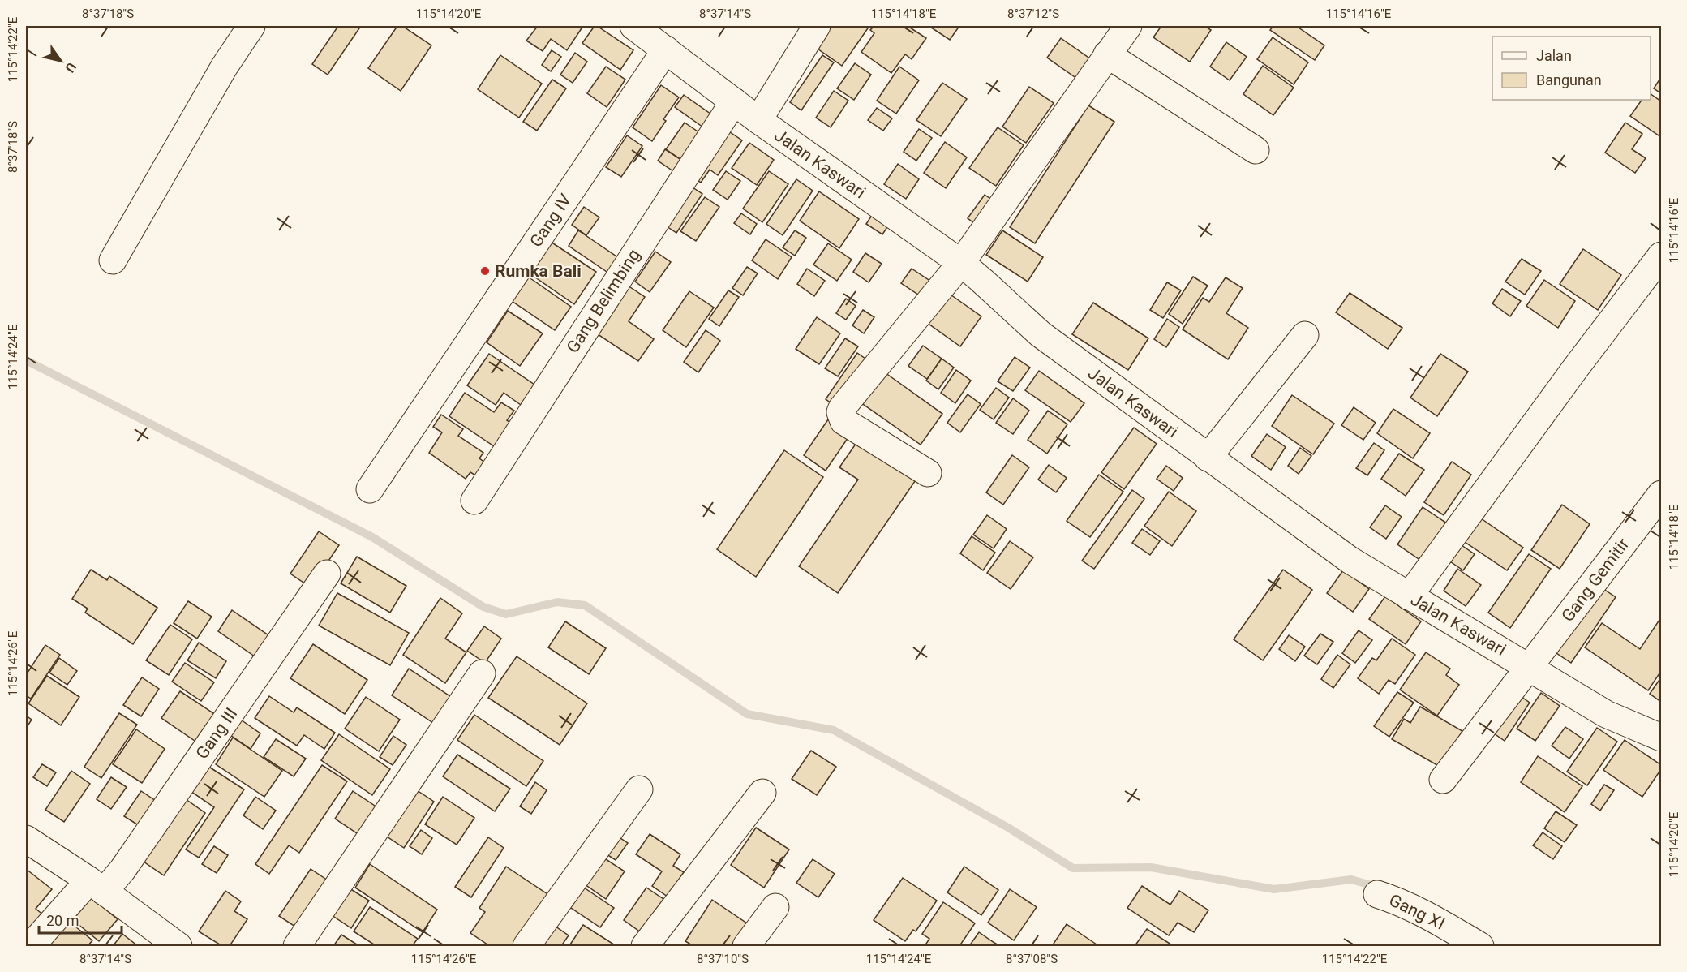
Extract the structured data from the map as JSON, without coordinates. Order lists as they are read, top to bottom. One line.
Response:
{"streets":{"street":["Jalan Kaswari","Gang IV","Gang Belimbing","Gang Gemitir","Gang III","Gang XI"]},"crossings":[["Jalan Kaswari","Gang IV"],["Jalan Kaswari","Gang Belimbing"],["Jalan Kaswari","Gang Gemitir"]],"places":["Rumka Bali"],"legend":["Jalan","Bangunan"],"scale_bar":"20 m","north":"bottom right","coordinates":["8°37'18\"S","115°14'20\"E","8°37'14\"S","115°14'18\"E","8°37'12\"S","115°14'16\"E","115°14'22\"E","115°14'24\"E","115°14'26\"E","8°37'10\"S","8°37'08\"S"]}
